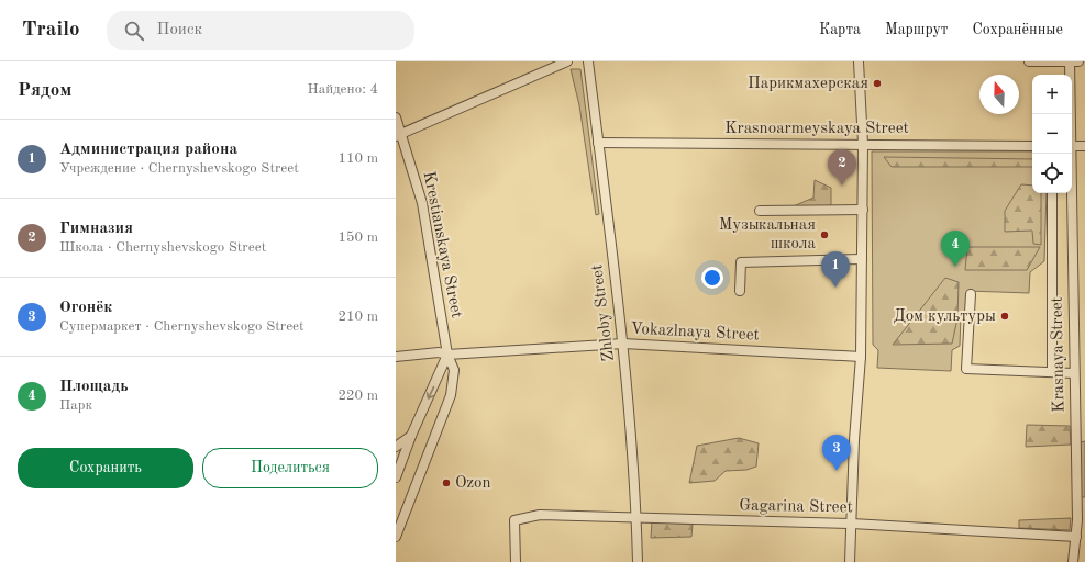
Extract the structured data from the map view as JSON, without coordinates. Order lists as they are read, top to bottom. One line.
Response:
{"streets":{"street":["Krasnoarmeyskaya Street","Krestianskaya Street","Zhloby Street","Vokazlnaya Street","Krasnaya Street","Gagarina Street"]},"crossings":[["Krasnoarmeyskaya Street","Zhloby Street"],["Krestianskaya Street","Vokazlnaya Street"],["Zhloby Street","Vokazlnaya Street"],["Zhloby Street","Gagarina Street"],["Krasnaya Street","Gagarina Street"]],"places":["Парикмахерская","Музыкальная школа","Дом культуры","Ozon"],"north":"top","page":{"header":"Trailo","search":"Поиск","nav":["Карта","Маршрут","Сохранённые"],"heading":["Рядом","Найдено: 4"],"map_buttons":["+","−"],"list":[{"mark":"1","name":"Администрация района","note":"Учреждение · Chernyshevskogo Street","value":"110 m"},{"mark":"2","name":"Гимназия","note":"Школа · Chernyshevskogo Street","value":"150 m"},{"mark":"3","name":"Огонёк","note":"Супермаркет · Chernyshevskogo Street","value":"210 m"},{"mark":"4","name":"Площадь","note":"Парк","value":"220 m"}],"pins":["2","4","1","3"],"buttons":["Сохранить","Поделиться"]}}
